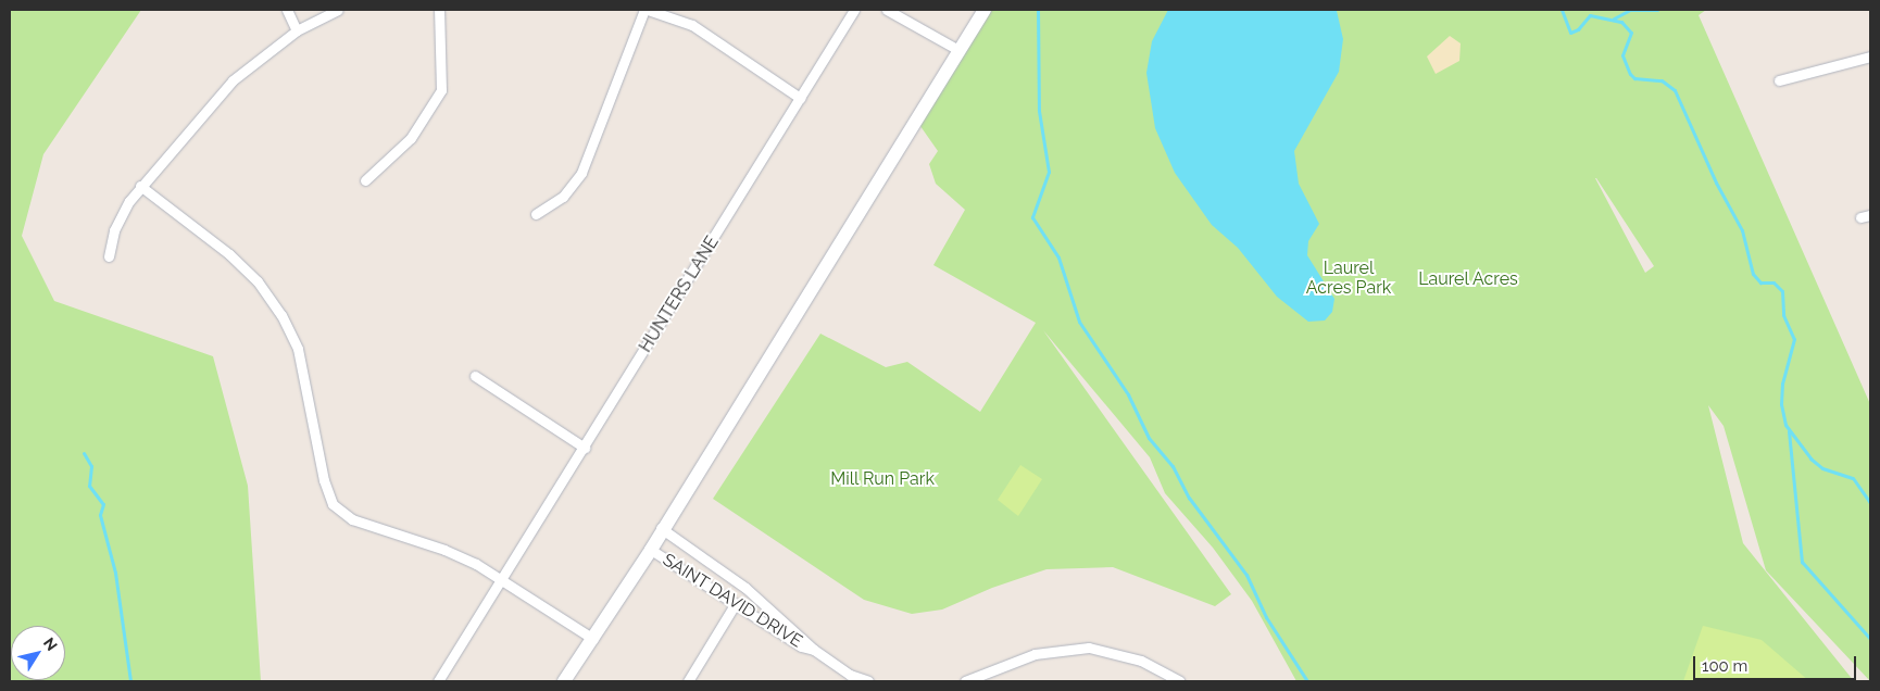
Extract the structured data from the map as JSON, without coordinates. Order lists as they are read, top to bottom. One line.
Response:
{"streets":{"street":["HUNTERS LANE","SAINT DAVID DRIVE"]},"parks":["Laurel Acres Park","Laurel Acres","Mill Run Park"],"scale_bar":"100 m","north":"top right"}
